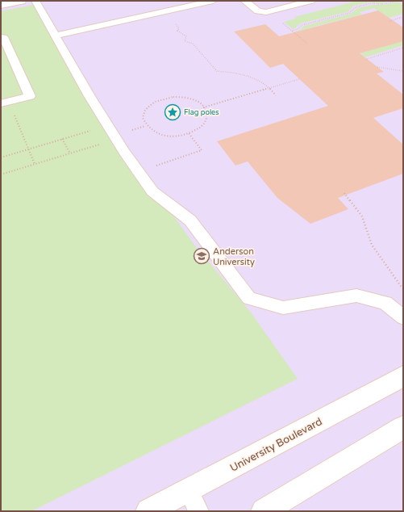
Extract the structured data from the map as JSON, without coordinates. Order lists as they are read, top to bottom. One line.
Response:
{"streets":{"main road":["University Boulevard"]},"places":{"place":["Flag poles"],"school or university":["Anderson University"]}}
